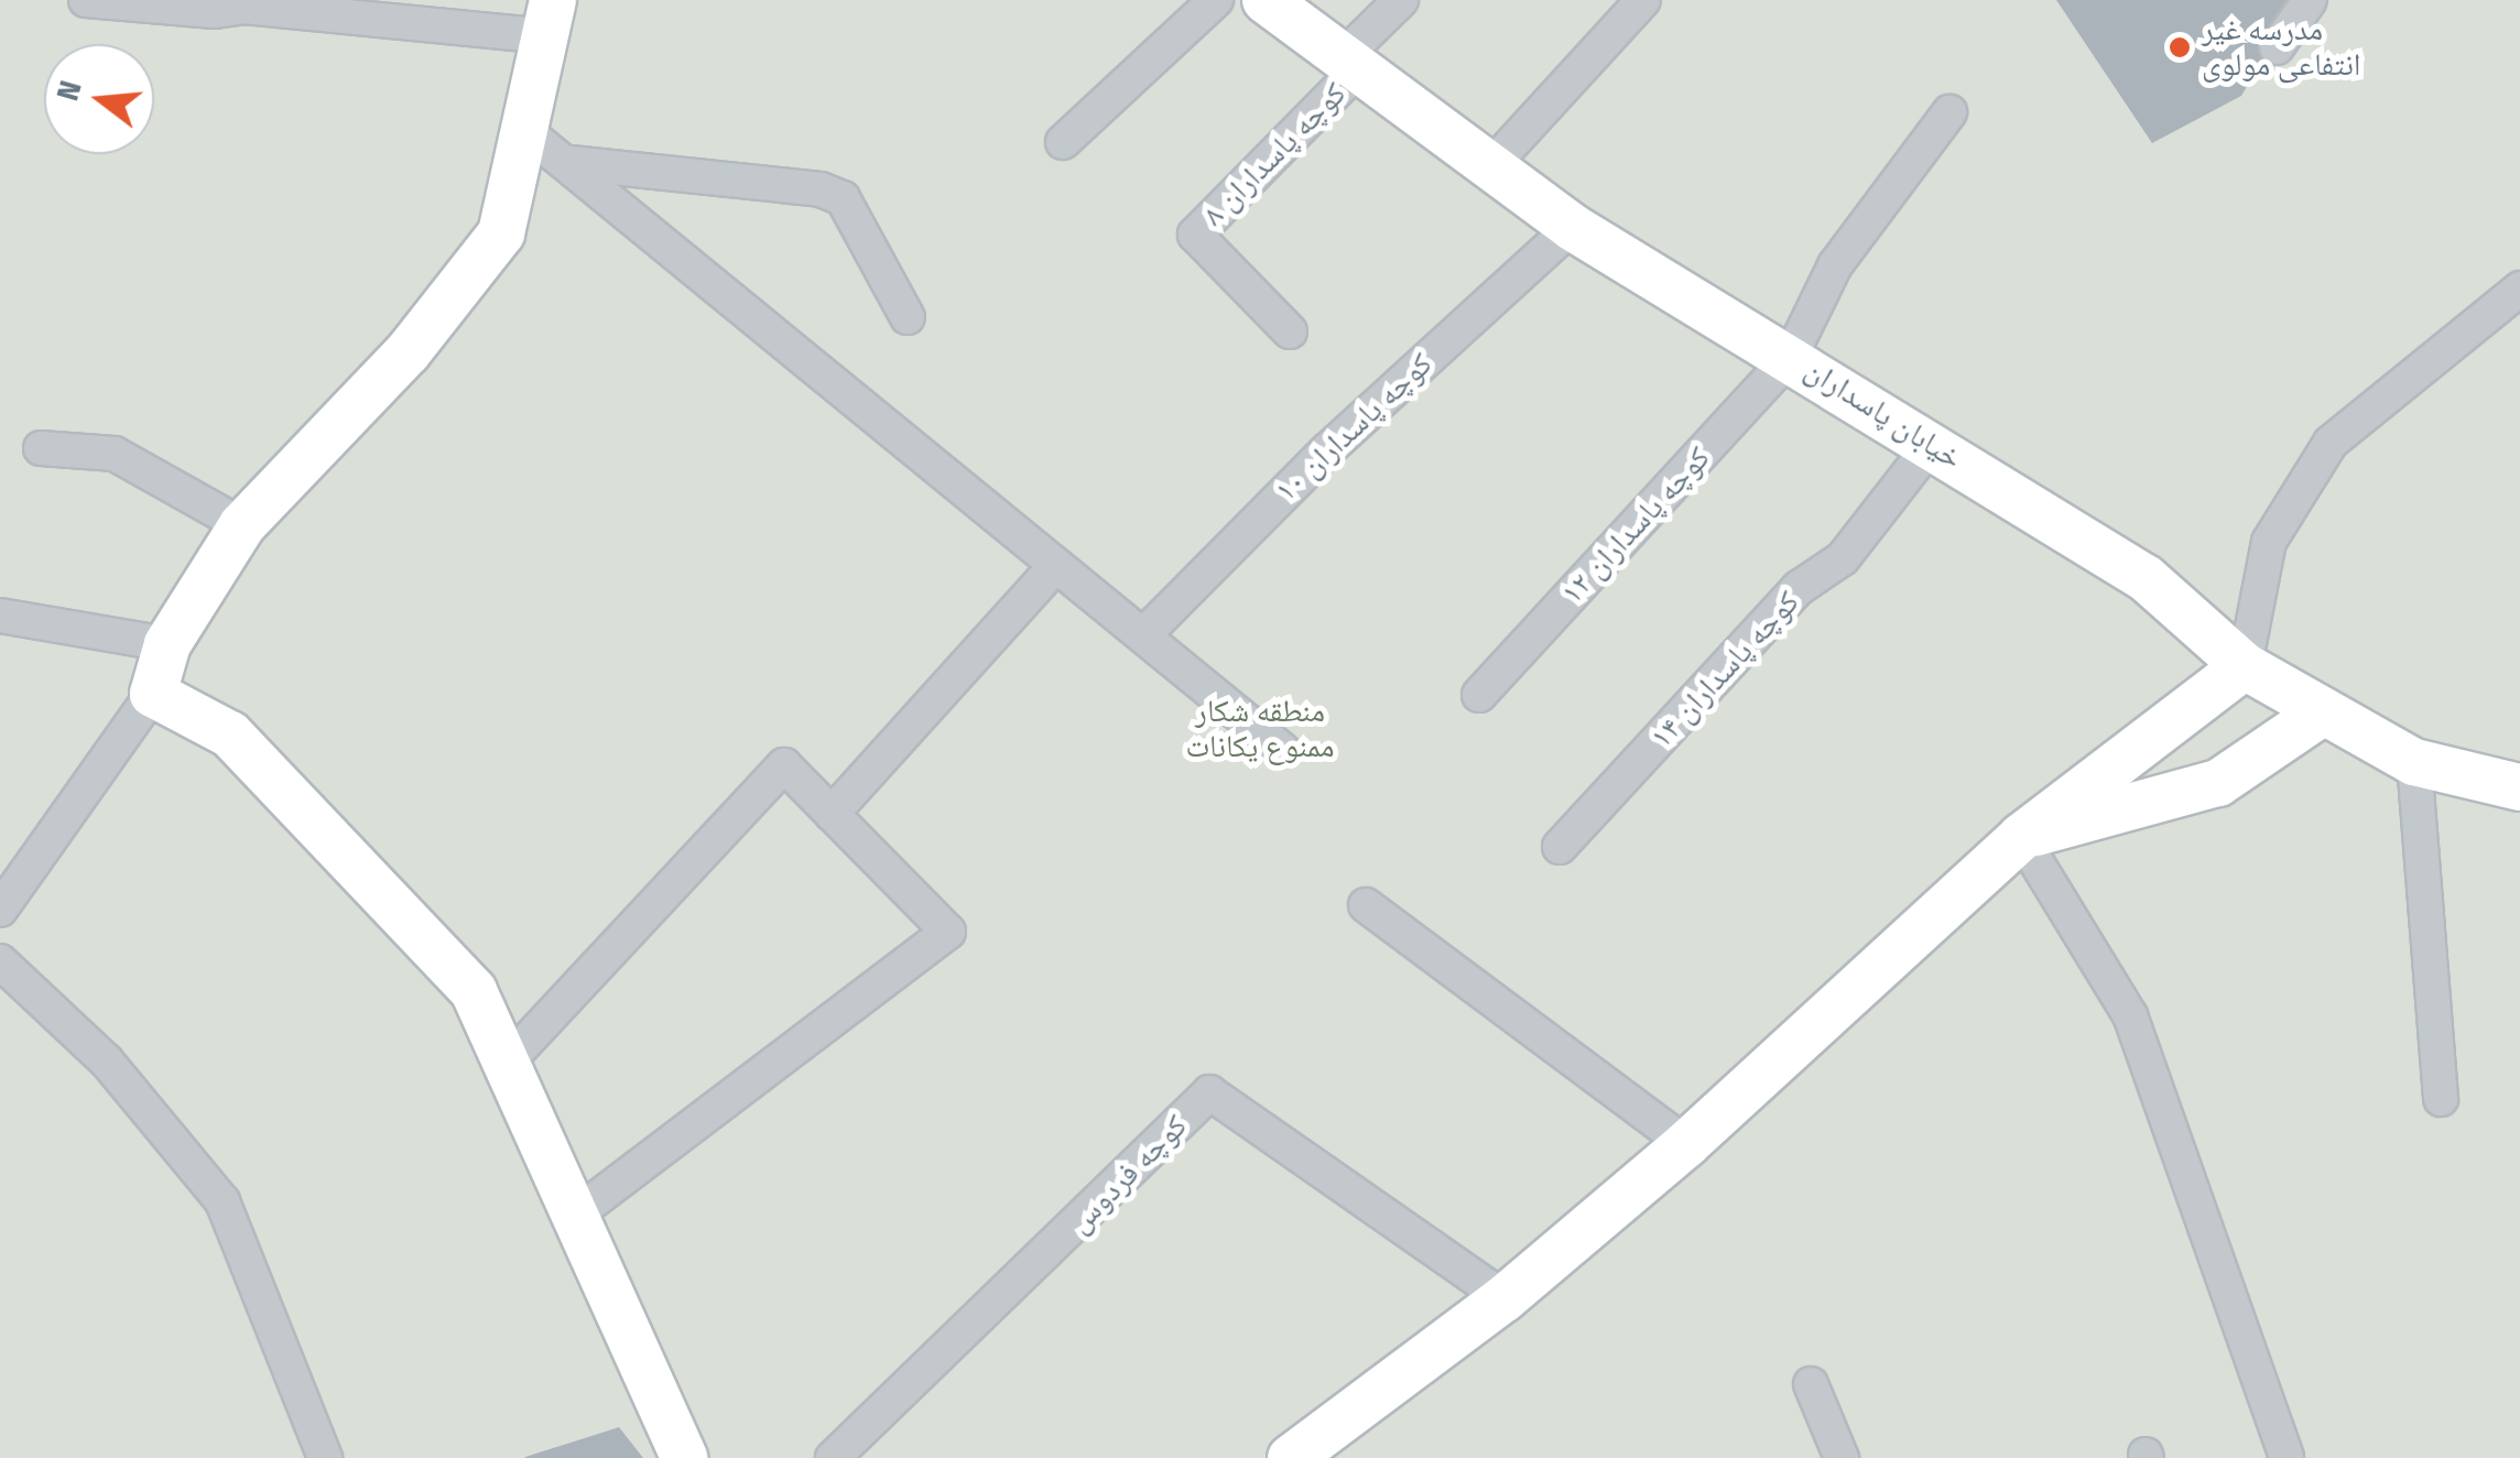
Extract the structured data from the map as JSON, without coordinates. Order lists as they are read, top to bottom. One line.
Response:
{"streets":{"street":["کوچه پاسداران ۸","خیابان پاسداران","کوچه پاسداران ۱۰","کوچه پاسداران ۱۲","کوچه پاسداران ۱۴","کوچه فردوس"]},"crossings":[["کوچه پاسداران ۸","خیابان پاسداران"],["خیابان پاسداران","کوچه پاسداران ۱۰"],["خیابان پاسداران","کوچه پاسداران ۱۲"],["خیابان پاسداران","کوچه پاسداران ۱۴"]],"parks":["منطقه شکار ممنوع یکانات"],"places":["مدرسه غیر انتفاعی مولوی"],"north":"left"}
